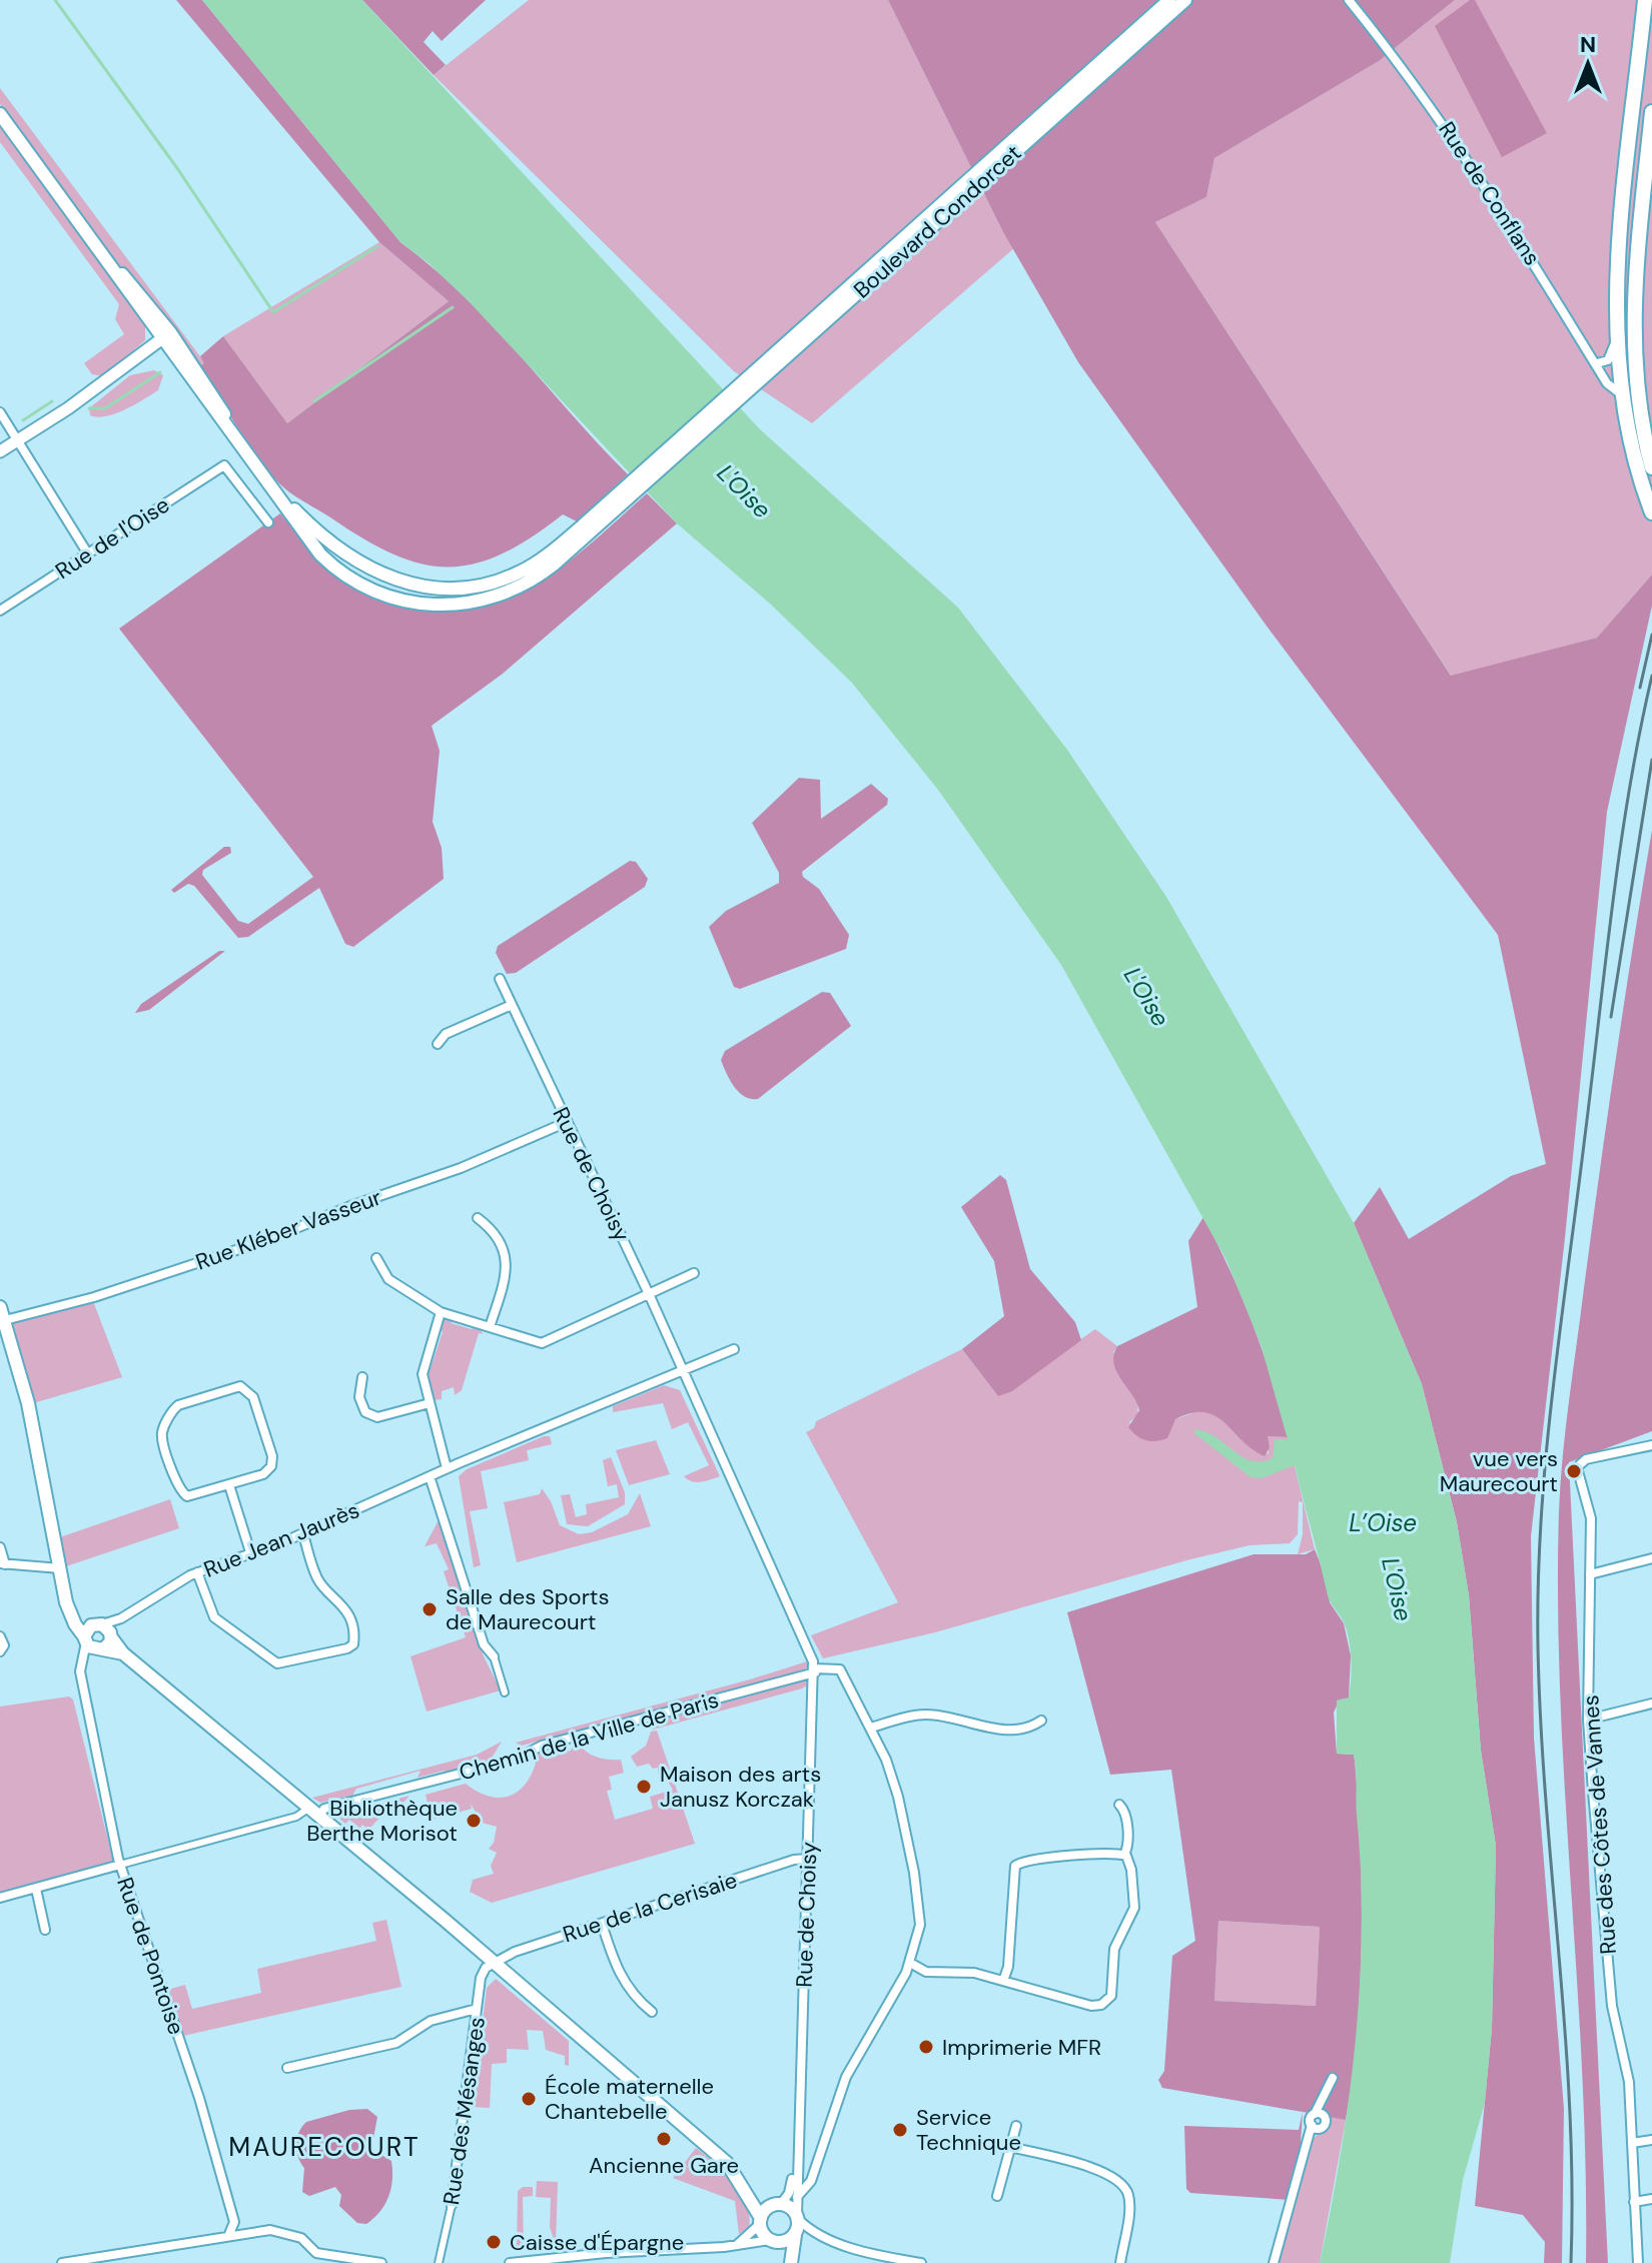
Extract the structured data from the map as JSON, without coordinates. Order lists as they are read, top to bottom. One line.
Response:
{"streets":{"main road":["Rue de Conflans","Boulevard Condorcet"],"street":["Rue de l'Oise","Rue de Choisy","Rue Kléber Vasseur","Rue Jean Jaurès","Chemin de la Ville de Paris","Rue des Côtes de Vannes","Rue de la Cerisaie","Rue de Pontoise","Rue des Mésanges"]},"crossings":[["Rue de Choisy","Rue Kléber Vasseur"],["Rue de Choisy","Rue Jean Jaurès"],["Rue de Choisy","Chemin de la Ville de Paris"],["Rue de Choisy","Rue de la Cerisaie"],["Chemin de la Ville de Paris","Rue de Pontoise"],["Rue de la Cerisaie","Rue des Mésanges"]],"districts":["MAURECOURT"],"water":["L'Oise","L’Oise"],"places":["vue vers Maurecourt","Salle des Sports de Maurecourt","Maison des arts Janusz Korczak","Bibliothèque Berthe Morisot","Imprimerie MFR","École maternelle Chantebelle","Service Technique","Ancienne Gare","Caisse d'Épargne"],"north":"top"}
